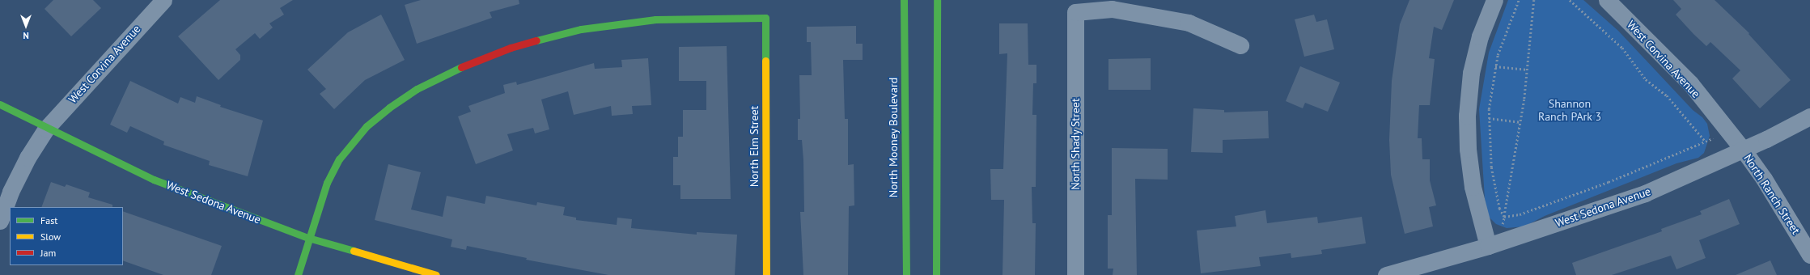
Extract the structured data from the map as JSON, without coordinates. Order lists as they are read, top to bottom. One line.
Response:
{"streets":{"street":["West Corvina Avenue","North Mooney Boulevard","North Shady Street","North Elm Street","North Ranch Street","West Sedona Avenue"]},"crossings":[["West Corvina Avenue","North Ranch Street"],["West Corvina Avenue","West Sedona Avenue"],["North Elm Street","West Sedona Avenue"],["North Ranch Street","West Sedona Avenue"]],"parks":["Shannon Ranch PArk 3"],"legend":["Fast","Slow","Jam"],"north":"bottom"}
